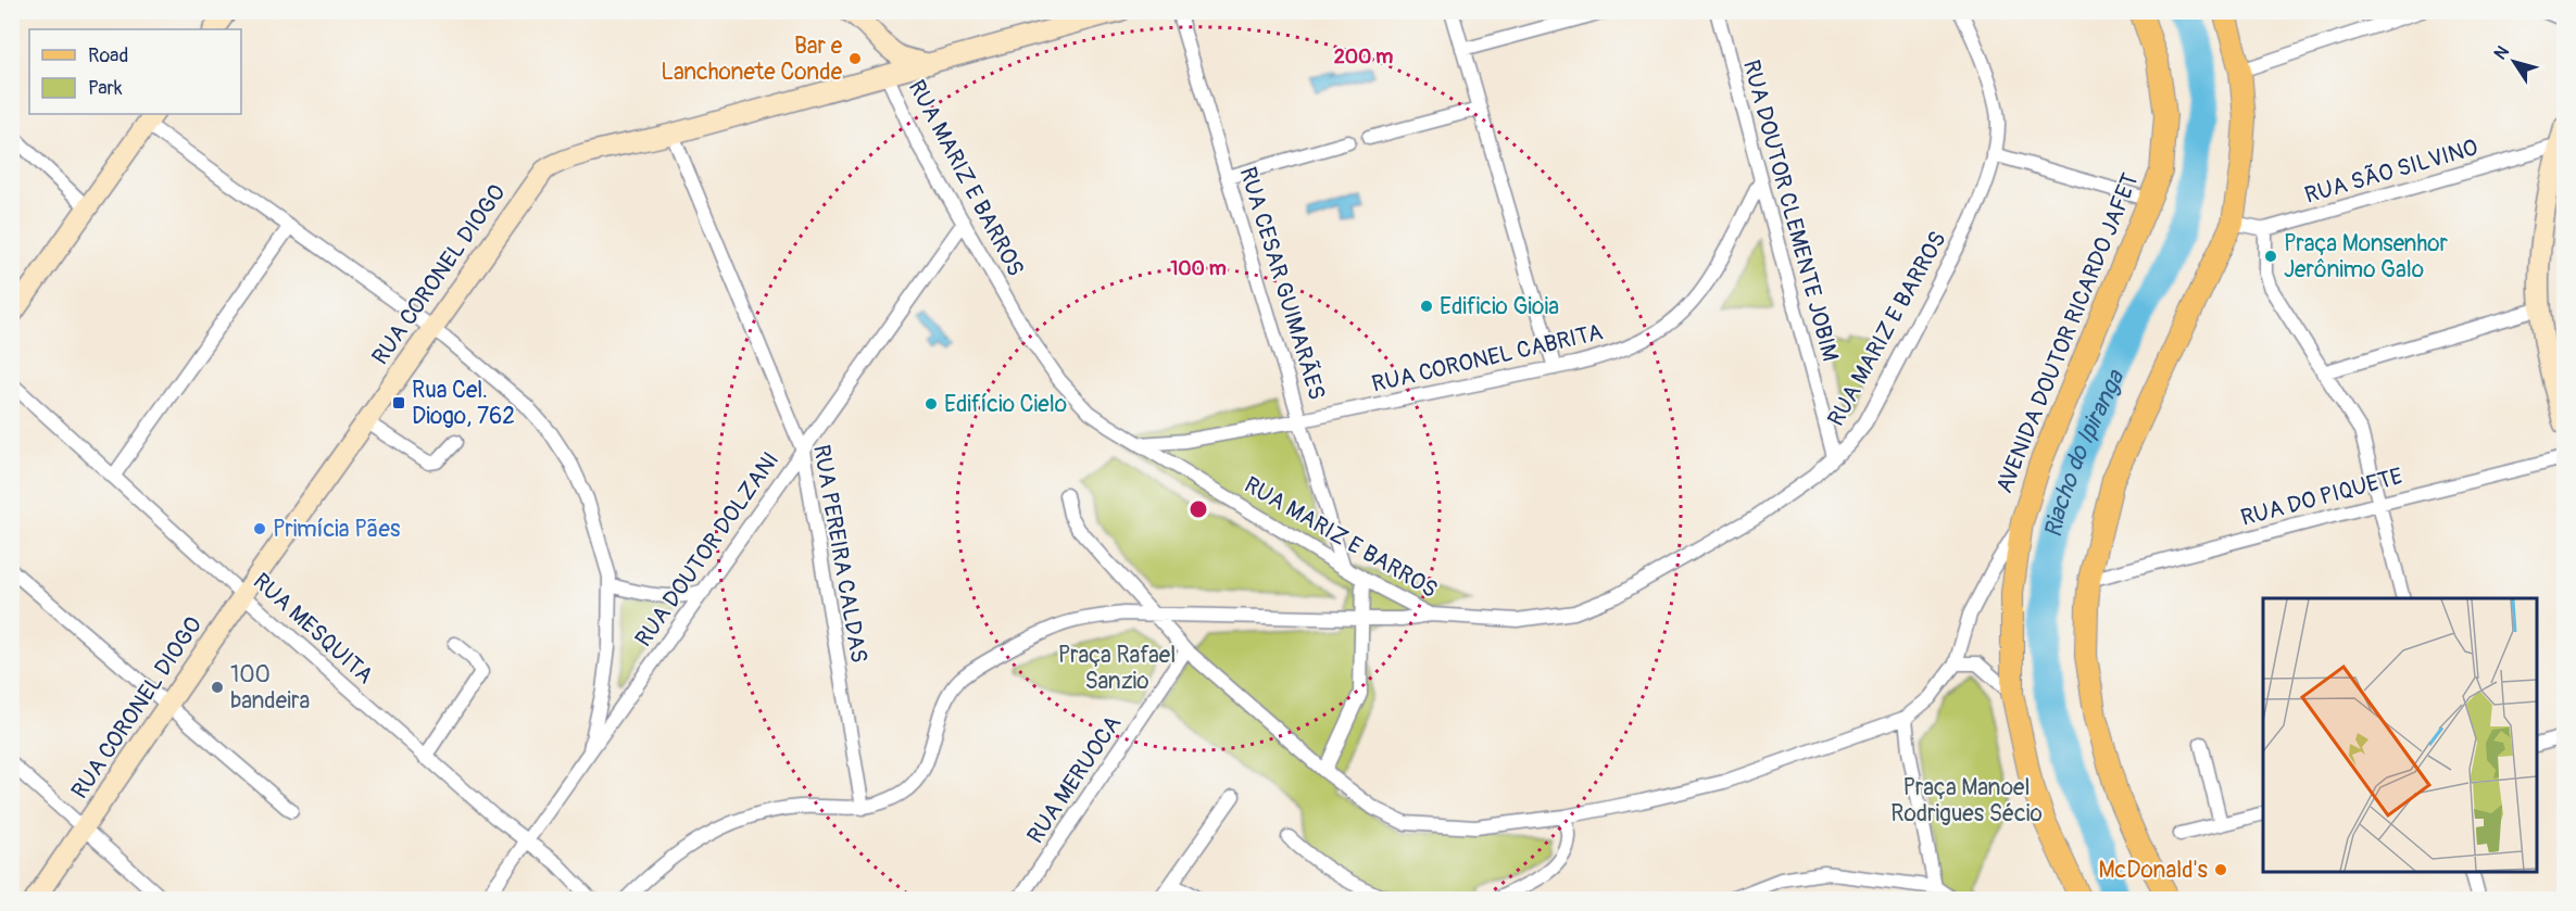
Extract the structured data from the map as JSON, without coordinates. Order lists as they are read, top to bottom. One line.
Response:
{"streets":{"main road":["AVENIDA DOUTOR RICARDO JAFET"],"street":["RUA SÃO SILVINO","RUA MARIZ E BARROS","RUA DOUTOR CLEMENTE JOBIM","RUA CORONEL DIOGO","RUA CESAR GUIMARÃES","RUA CORONEL CABRITA","RUA DO PIQUETE","RUA DOUTOR DOLZANI","RUA PEREIRA CALDAS","RUA MESQUITA","RUA MERUOCA"]},"crossings":[["RUA MARIZ E BARROS","RUA DOUTOR CLEMENTE JOBIM"],["RUA MARIZ E BARROS","RUA CORONEL DIOGO"],["RUA MARIZ E BARROS","RUA CESAR GUIMARÃES"],["RUA MARIZ E BARROS","RUA CORONEL CABRITA"],["RUA MARIZ E BARROS","RUA DOUTOR DOLZANI"],["RUA DOUTOR CLEMENTE JOBIM","RUA CORONEL CABRITA"],["RUA CORONEL DIOGO","RUA PEREIRA CALDAS"],["RUA CORONEL DIOGO","RUA MESQUITA"],["RUA CESAR GUIMARÃES","RUA CORONEL CABRITA"],["RUA DOUTOR DOLZANI","RUA PEREIRA CALDAS"],["RUA DOUTOR DOLZANI","RUA MESQUITA"]],"water":["Riacho do Ipiranga"],"parks":["Praça Rafael Sanzio","Praça Manoel Rodrigues Sécio"],"places":{"other":["Bar e Lanchonete Conde","Praça Monsenhor Jerônimo Galo","Edificio Gioia","Edifício Cielo","Primícia Pães","100 bandeira","McDonald's"],"transit":["Rua Cel. Diogo, 762"]},"legend":["Road","Park"],"north":"top left","rings":["200 m","100 m"]}
